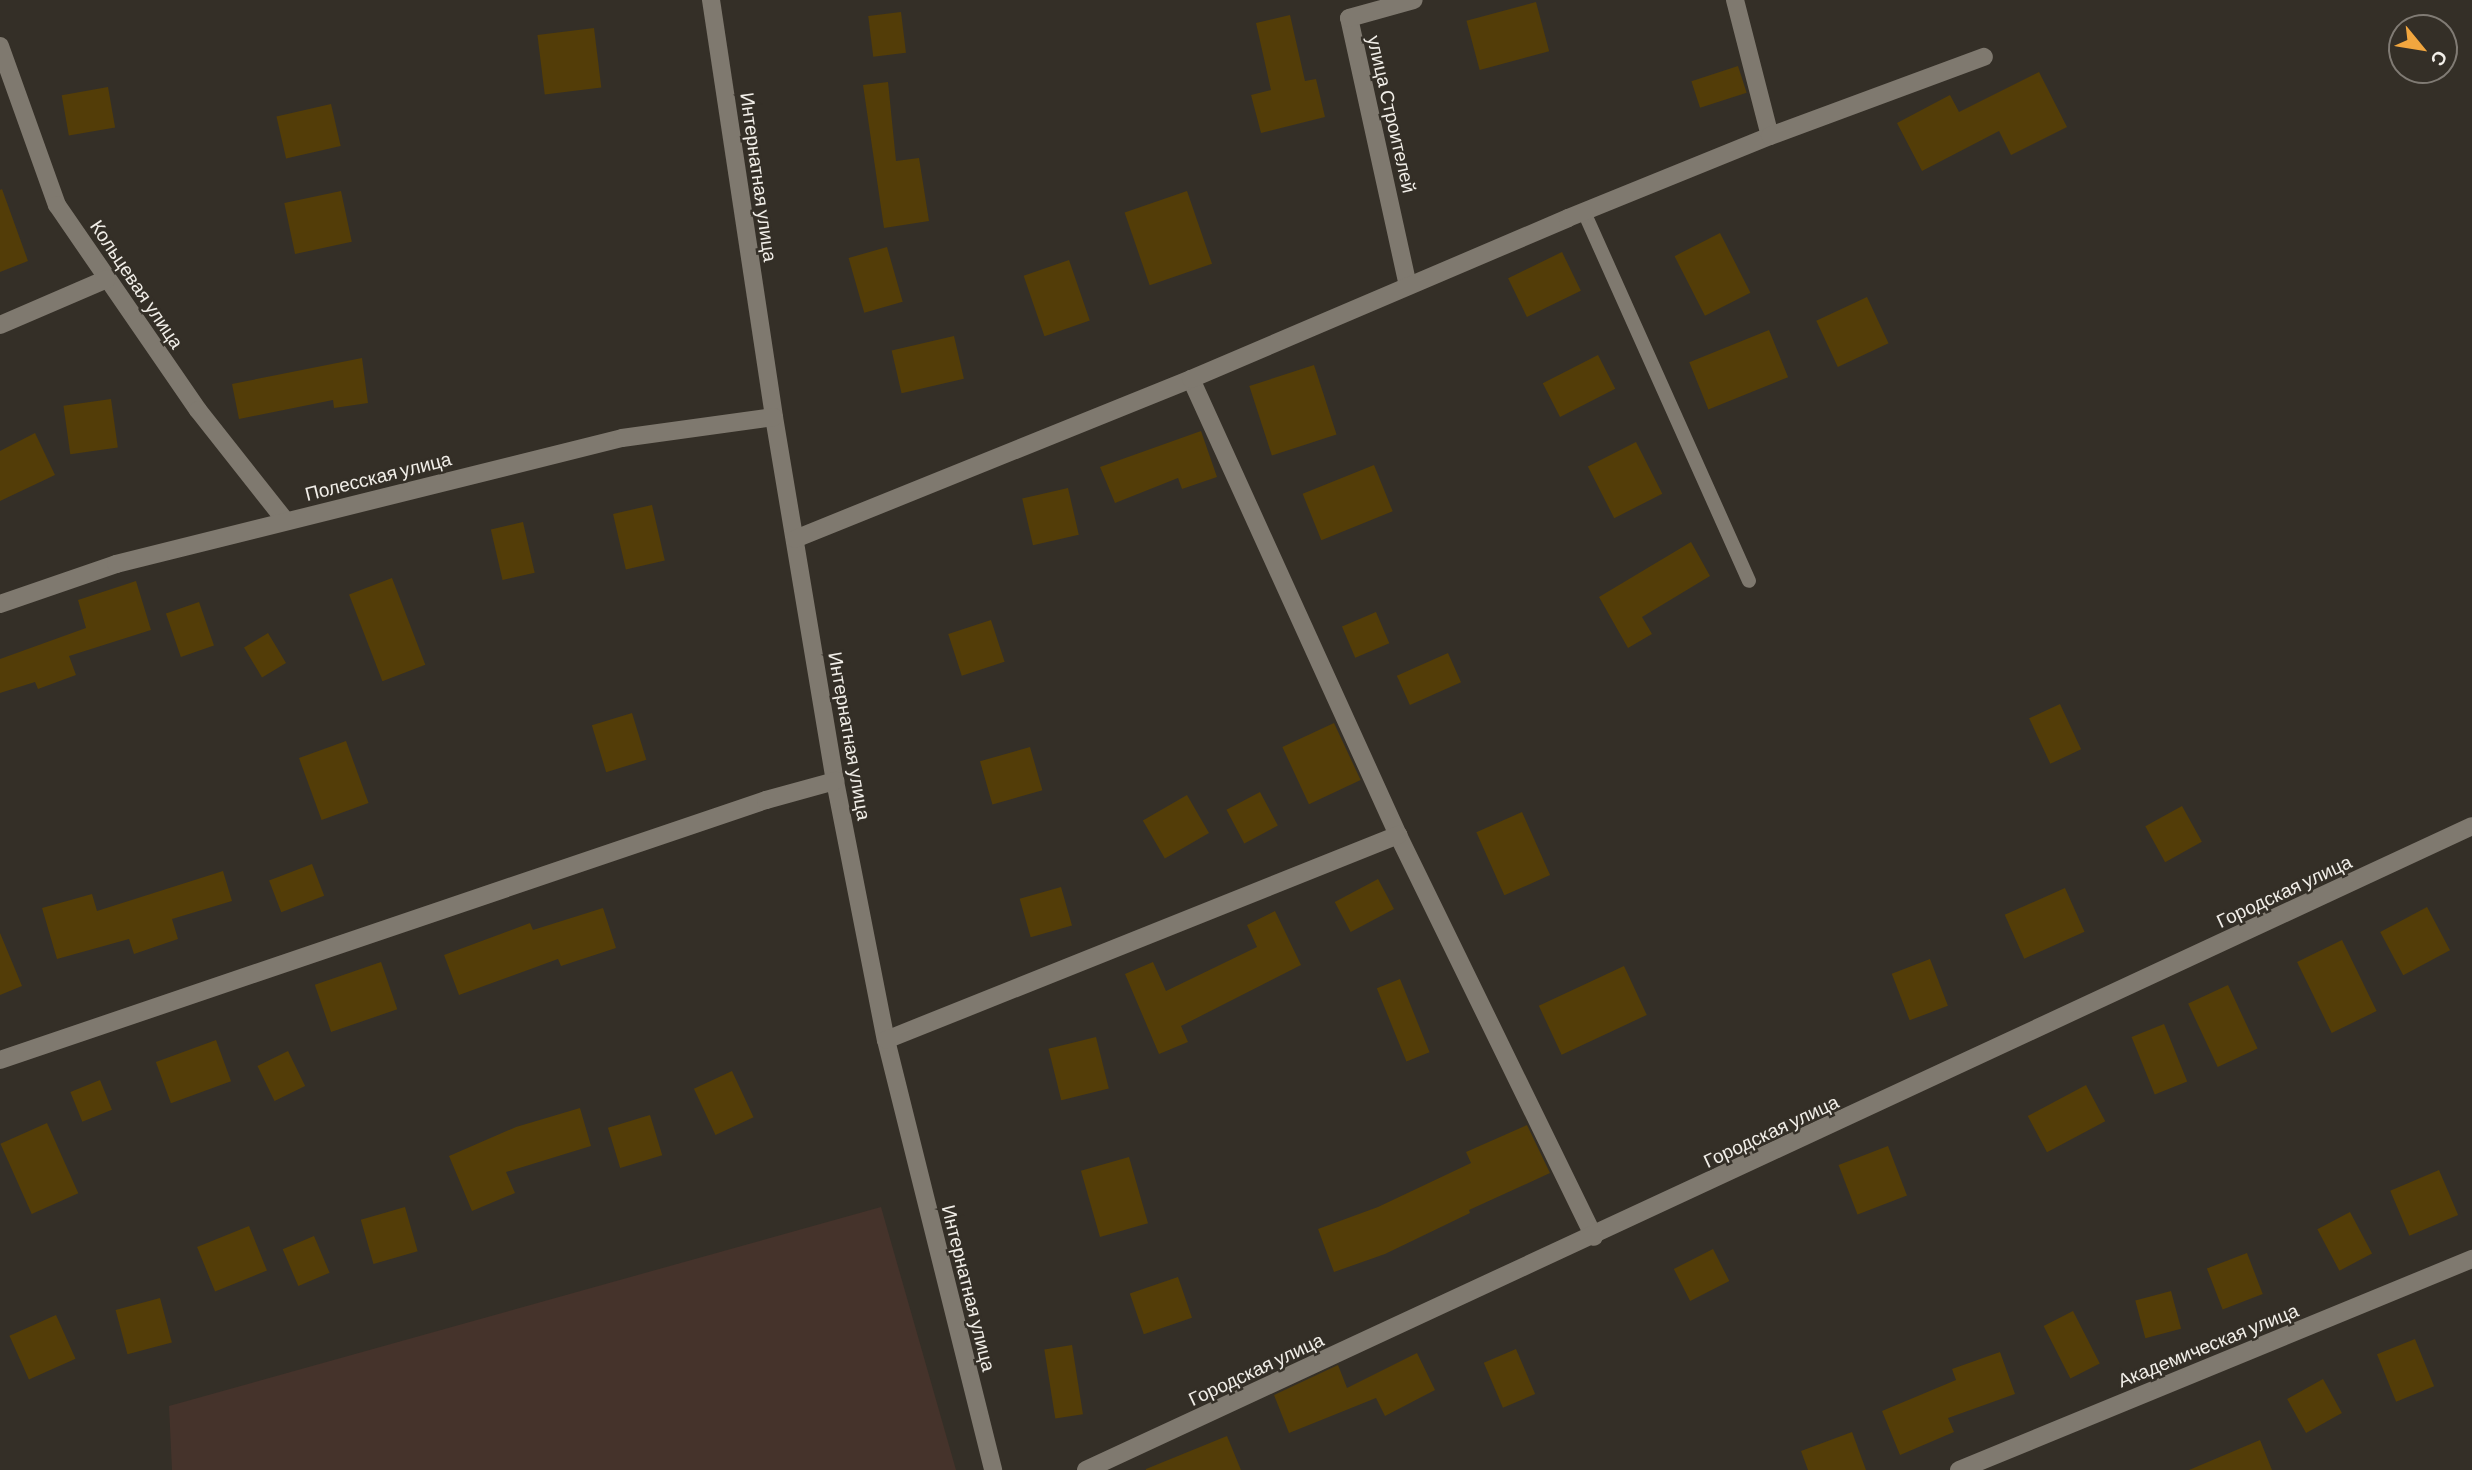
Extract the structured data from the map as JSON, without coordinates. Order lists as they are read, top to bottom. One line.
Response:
{"streets":{"street":["улица Строителей","Интернатная улица","Кольцевая улица","Полесская улица","Городская улица","Академическая улица"]},"crossings":[["Интернатная улица","Полесская улица"],["Кольцевая улица","Полесская улица"]],"north":"bottom right"}
